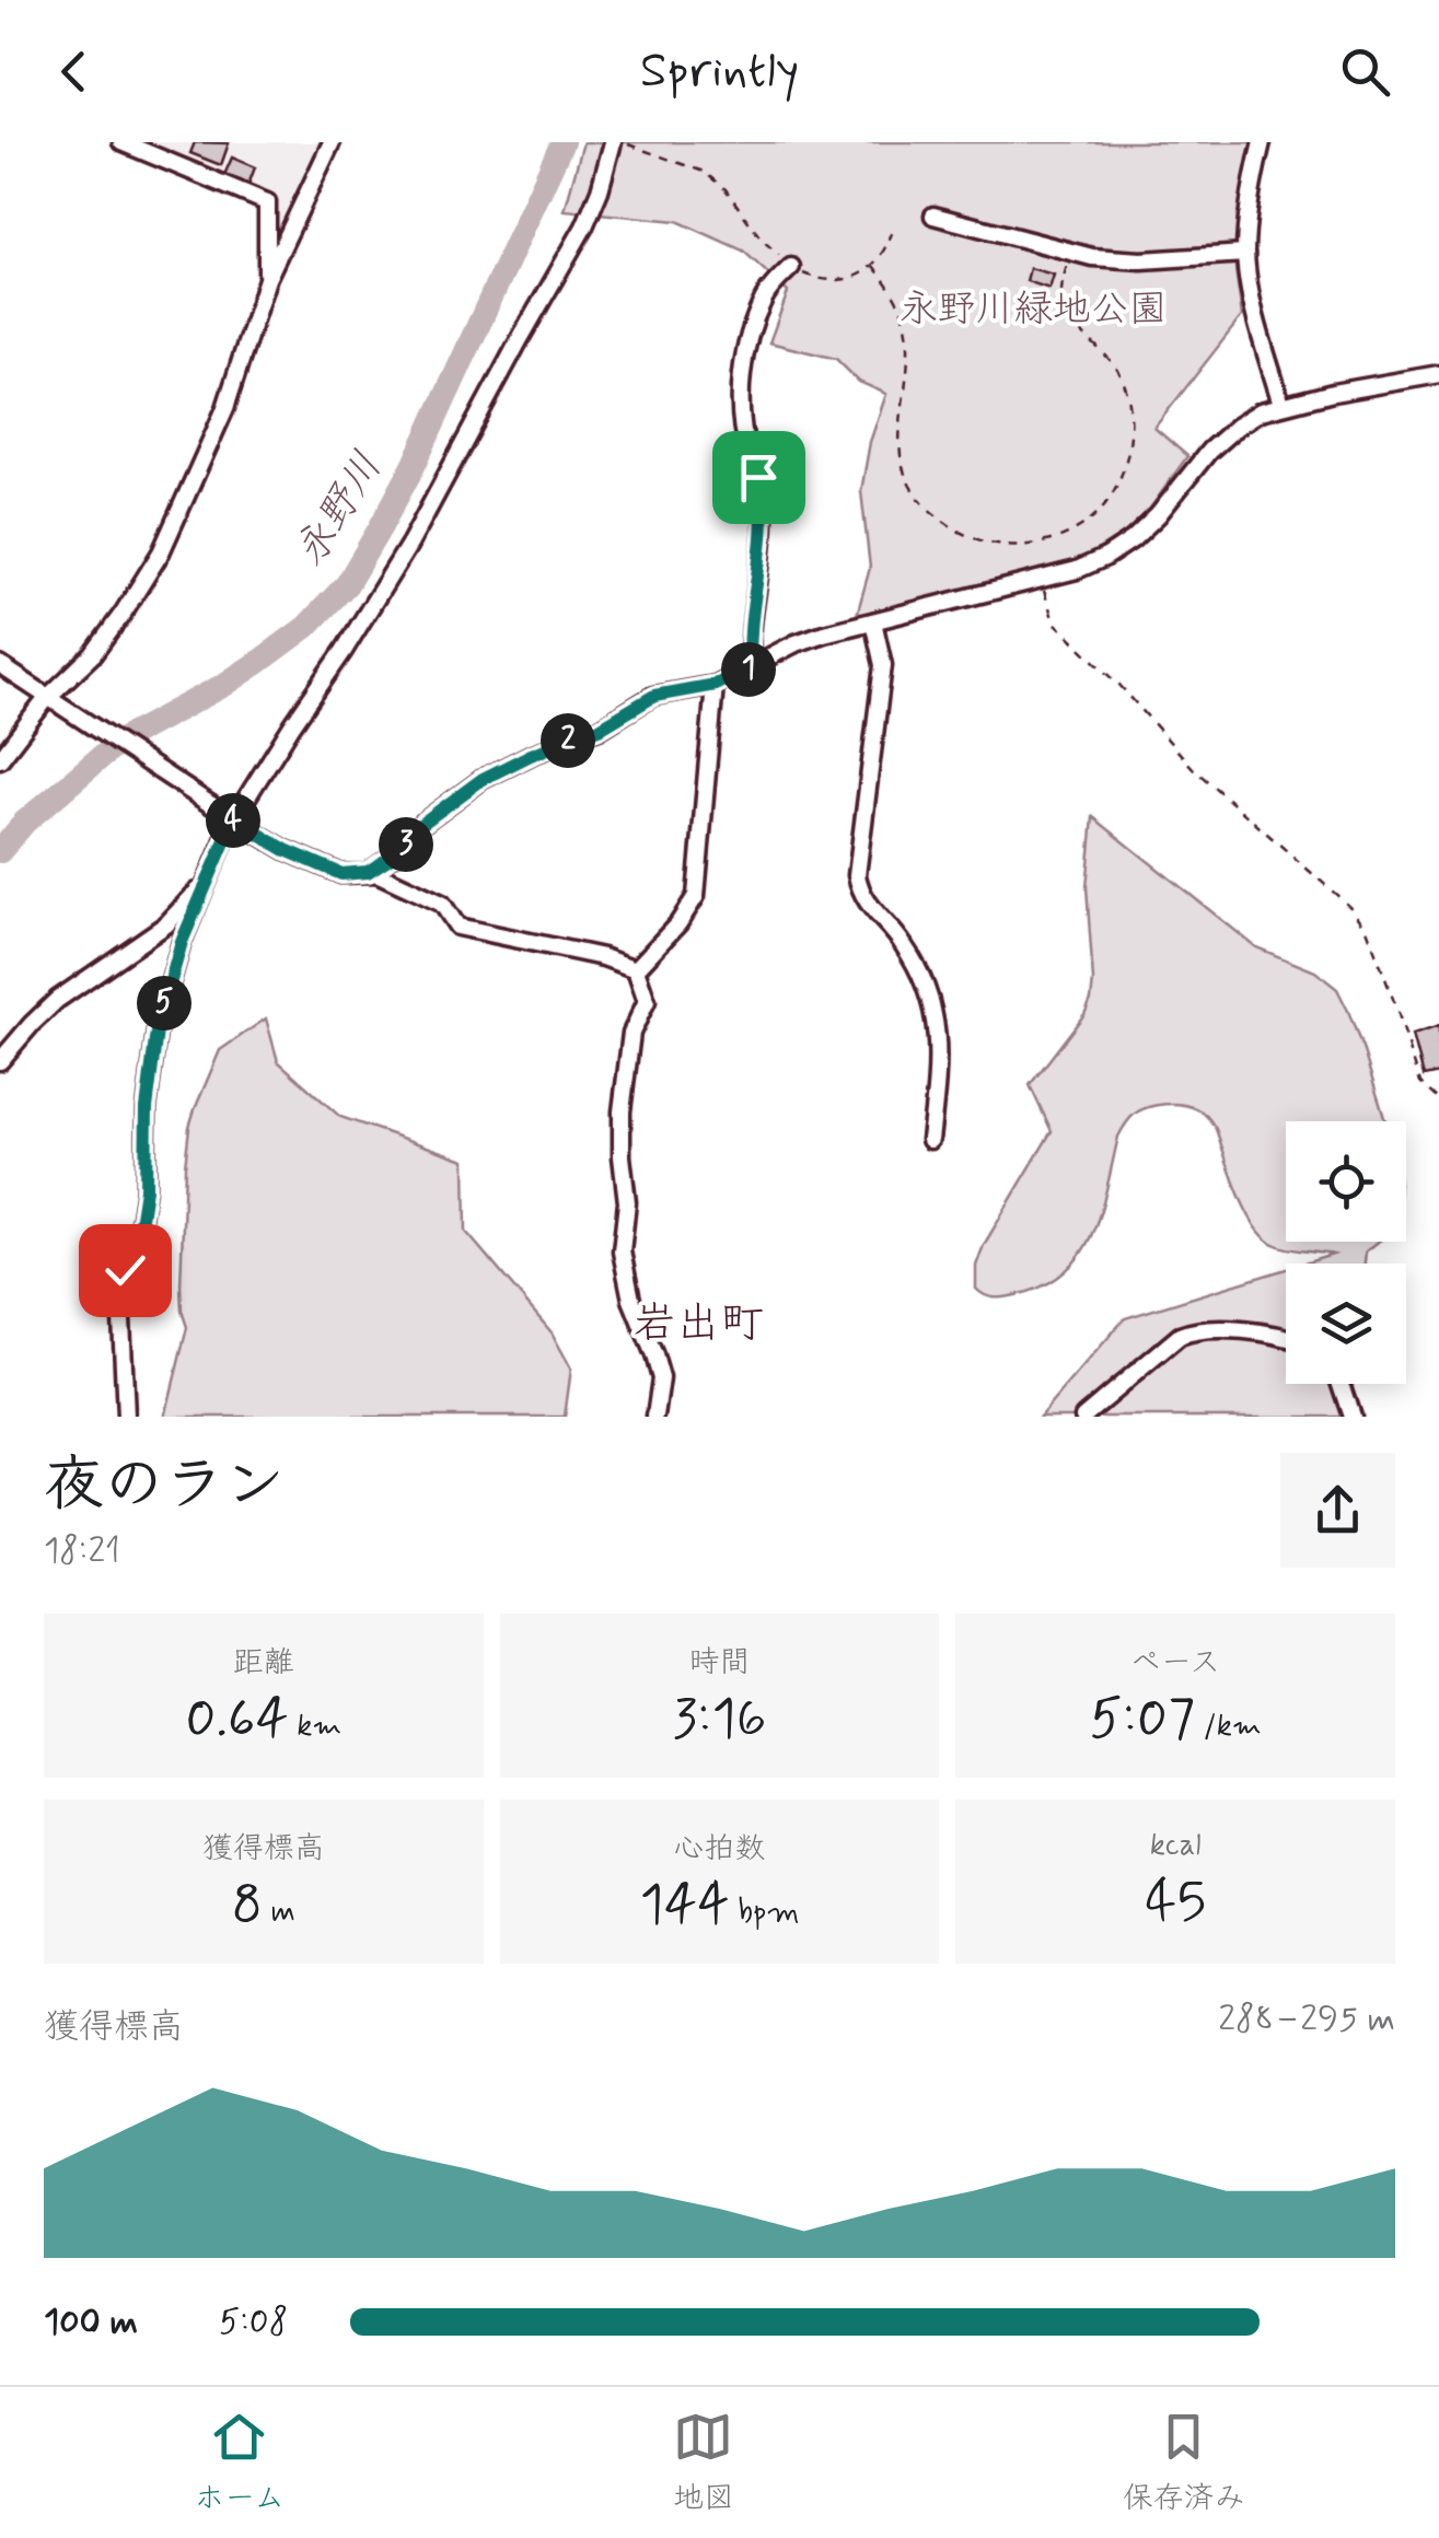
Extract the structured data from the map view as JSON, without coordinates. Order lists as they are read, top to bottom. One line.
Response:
{"districts":["岩出町"],"water":["永野川"],"parks":["永野川緑地公園"],"page":{"header":"Sprintly","pins":["1","2","4","3","5"],"heading":["夜のラン","18:21"],"stats":[["距離","0.64 km"],["時間","3:16"],["ペース","5:07 /km"],["獲得標高","8 m"],["心拍数","144 bpm"],["kcal","45"]],"chart":["獲得標高","288–295 m"],"list":[{"name":"100 m","note":"5:08"}],"tabs":["ホーム","地図","保存済み"]}}
